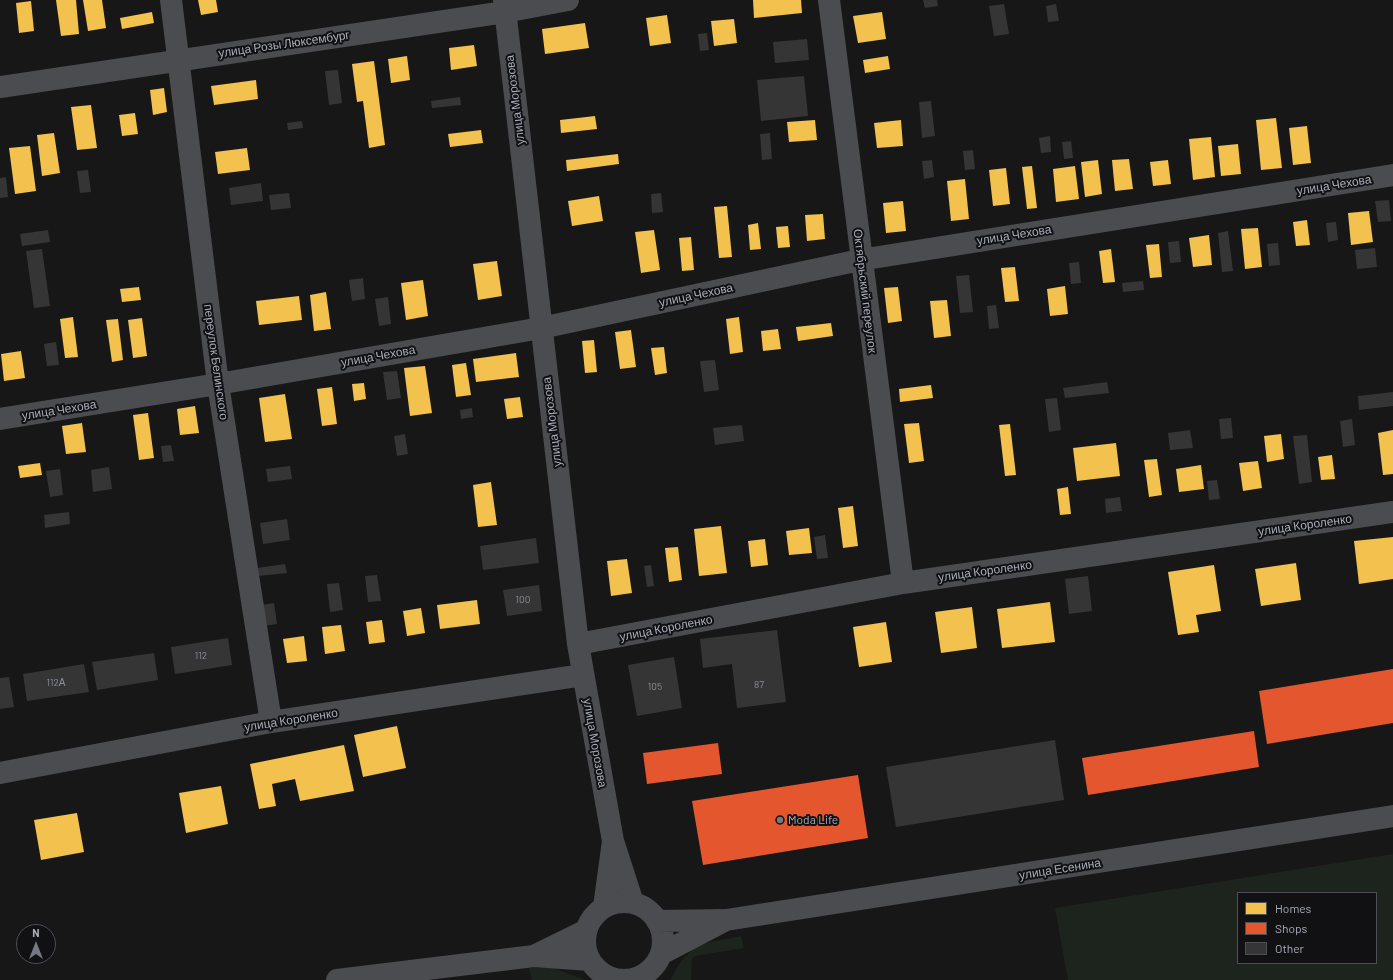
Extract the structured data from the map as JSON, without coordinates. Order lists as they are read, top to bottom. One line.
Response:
{"streets":{"street":["улица Розы Люксембург","улица Морозова","улица Чехова","Октябрьский переулок","переулок Белинского","улица Короленко","улица Есенина"]},"crossings":[["улица Розы Люксембург","улица Морозова"],["улица Розы Люксембург","переулок Белинского"],["улица Морозова","улица Чехова"],["улица Морозова","улица Короленко"],["улица Чехова","Октябрьский переулок"],["улица Чехова","переулок Белинского"],["Октябрьский переулок","улица Короленко"],["переулок Белинского","улица Короленко"]],"places":["Moda Life"],"house_numbers":["100","112","112А","87","105"],"legend":["Homes","Shops","Other"],"north":"top"}
